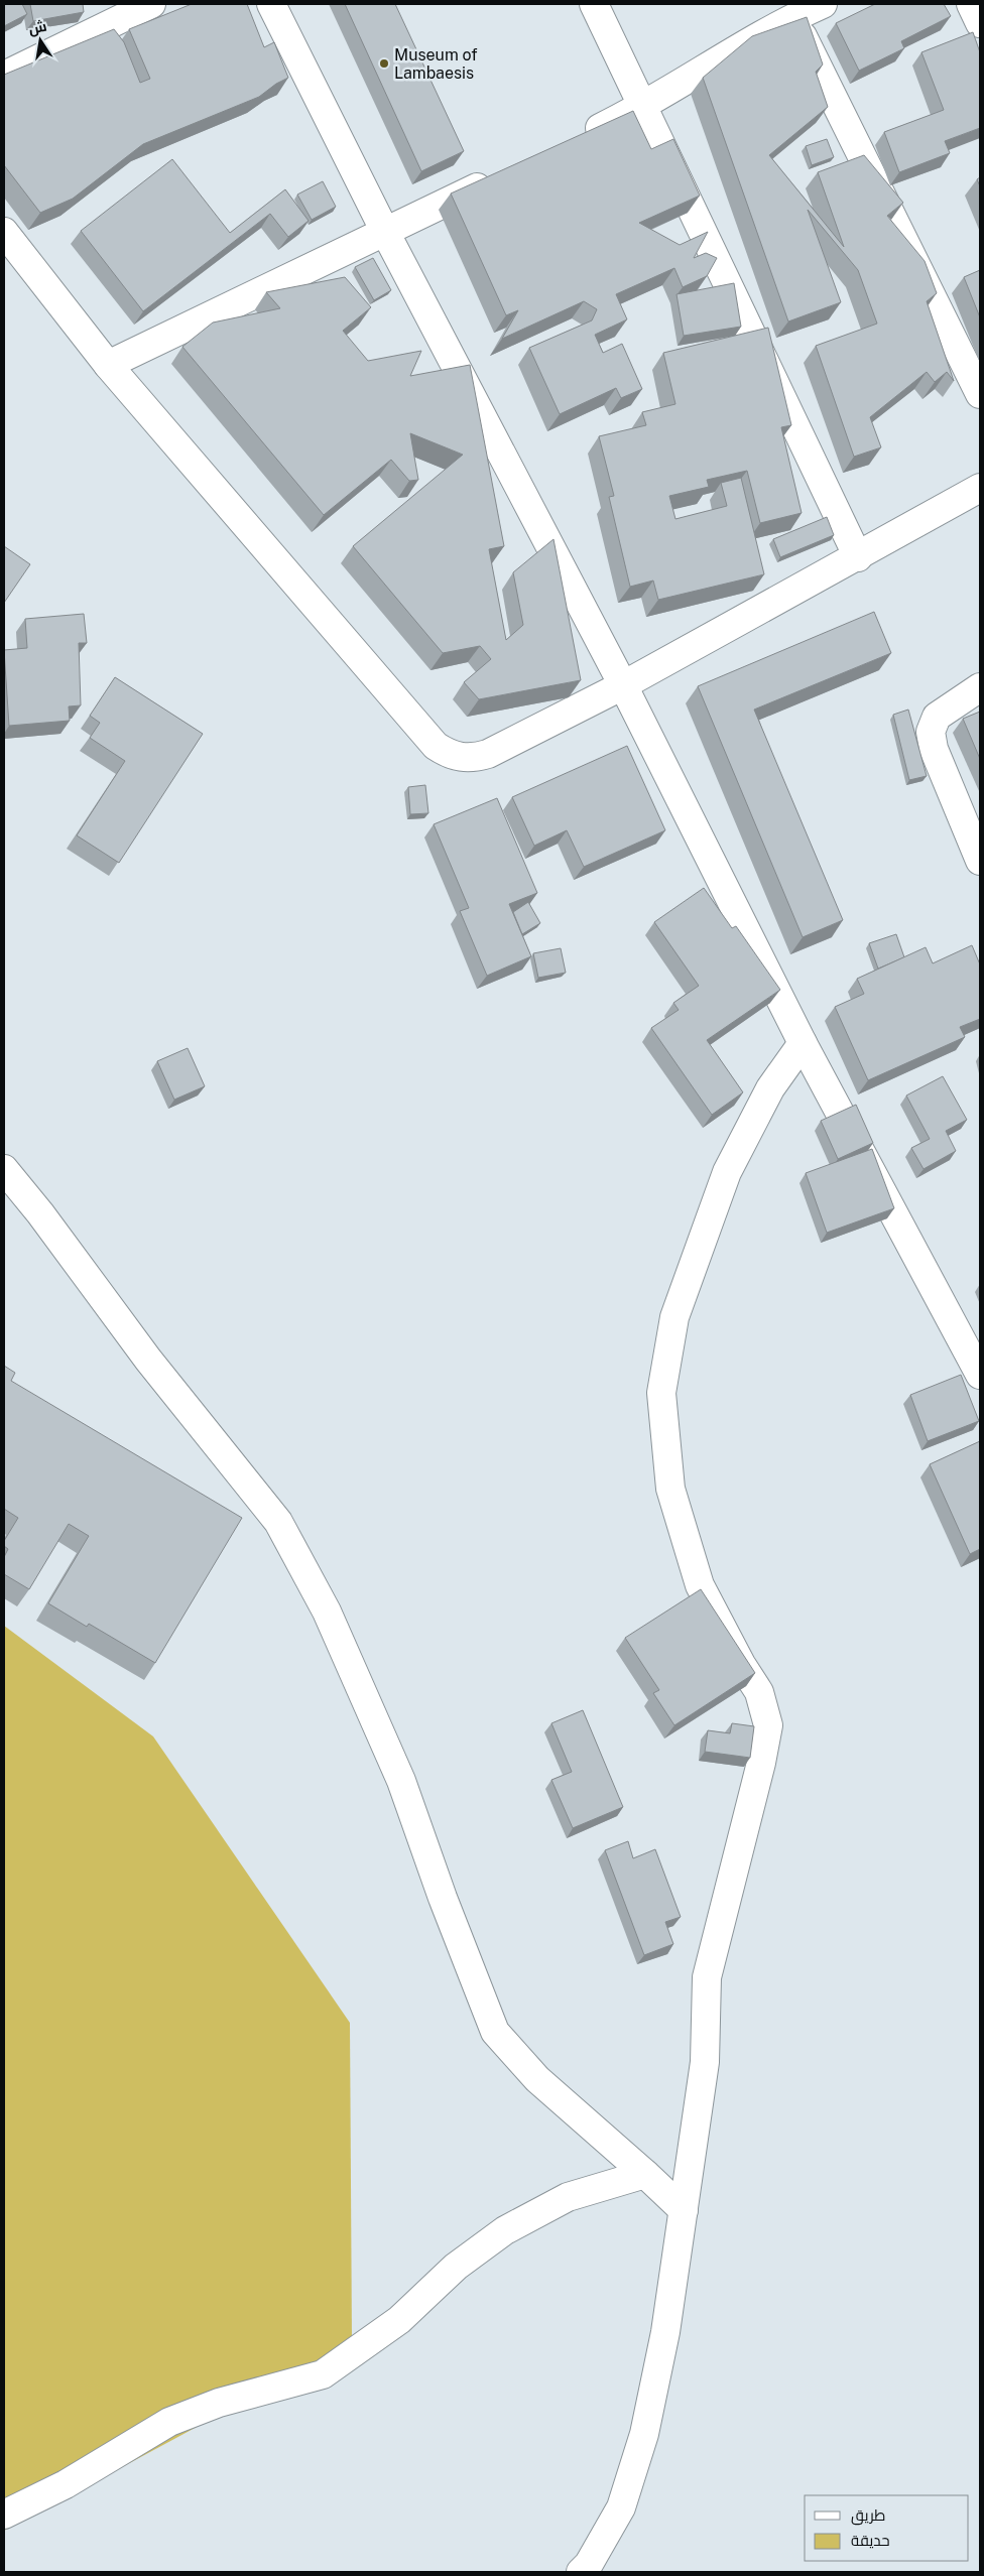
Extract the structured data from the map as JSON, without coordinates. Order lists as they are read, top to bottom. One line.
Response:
{"places":["Museum of Lambaesis"],"legend":["طريق","حديقة"],"north":"top"}
